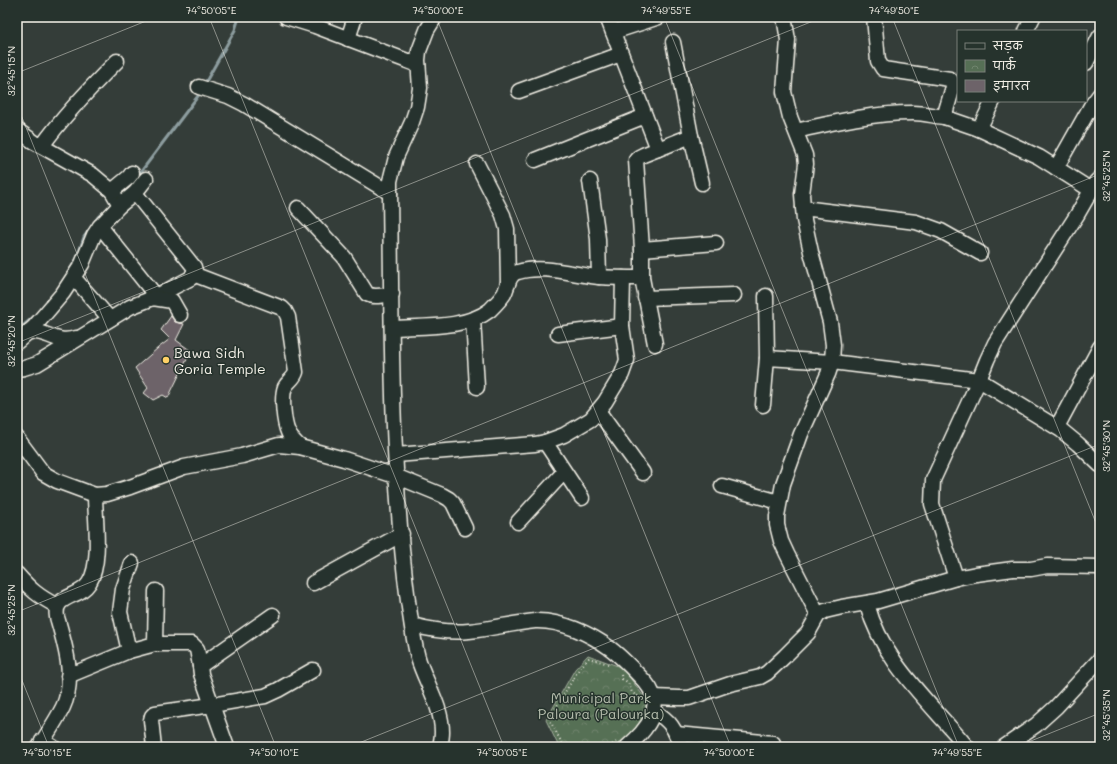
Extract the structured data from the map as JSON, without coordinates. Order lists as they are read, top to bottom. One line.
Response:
{"parks":["Municipal Park Paloura (Palourka)"],"places":["Bawa Sidh Goria Temple"],"legend":["सड़क","पार्क","इमारत"],"coordinates":["74°50'05\"E","74°50'00\"E","74°49'55\"E","74°49'50\"E","32°45'15\"N","32°45'25\"N","32°45'20\"N","32°45'30\"N","32°45'35\"N","74°50'15\"E","74°50'10\"E"]}
